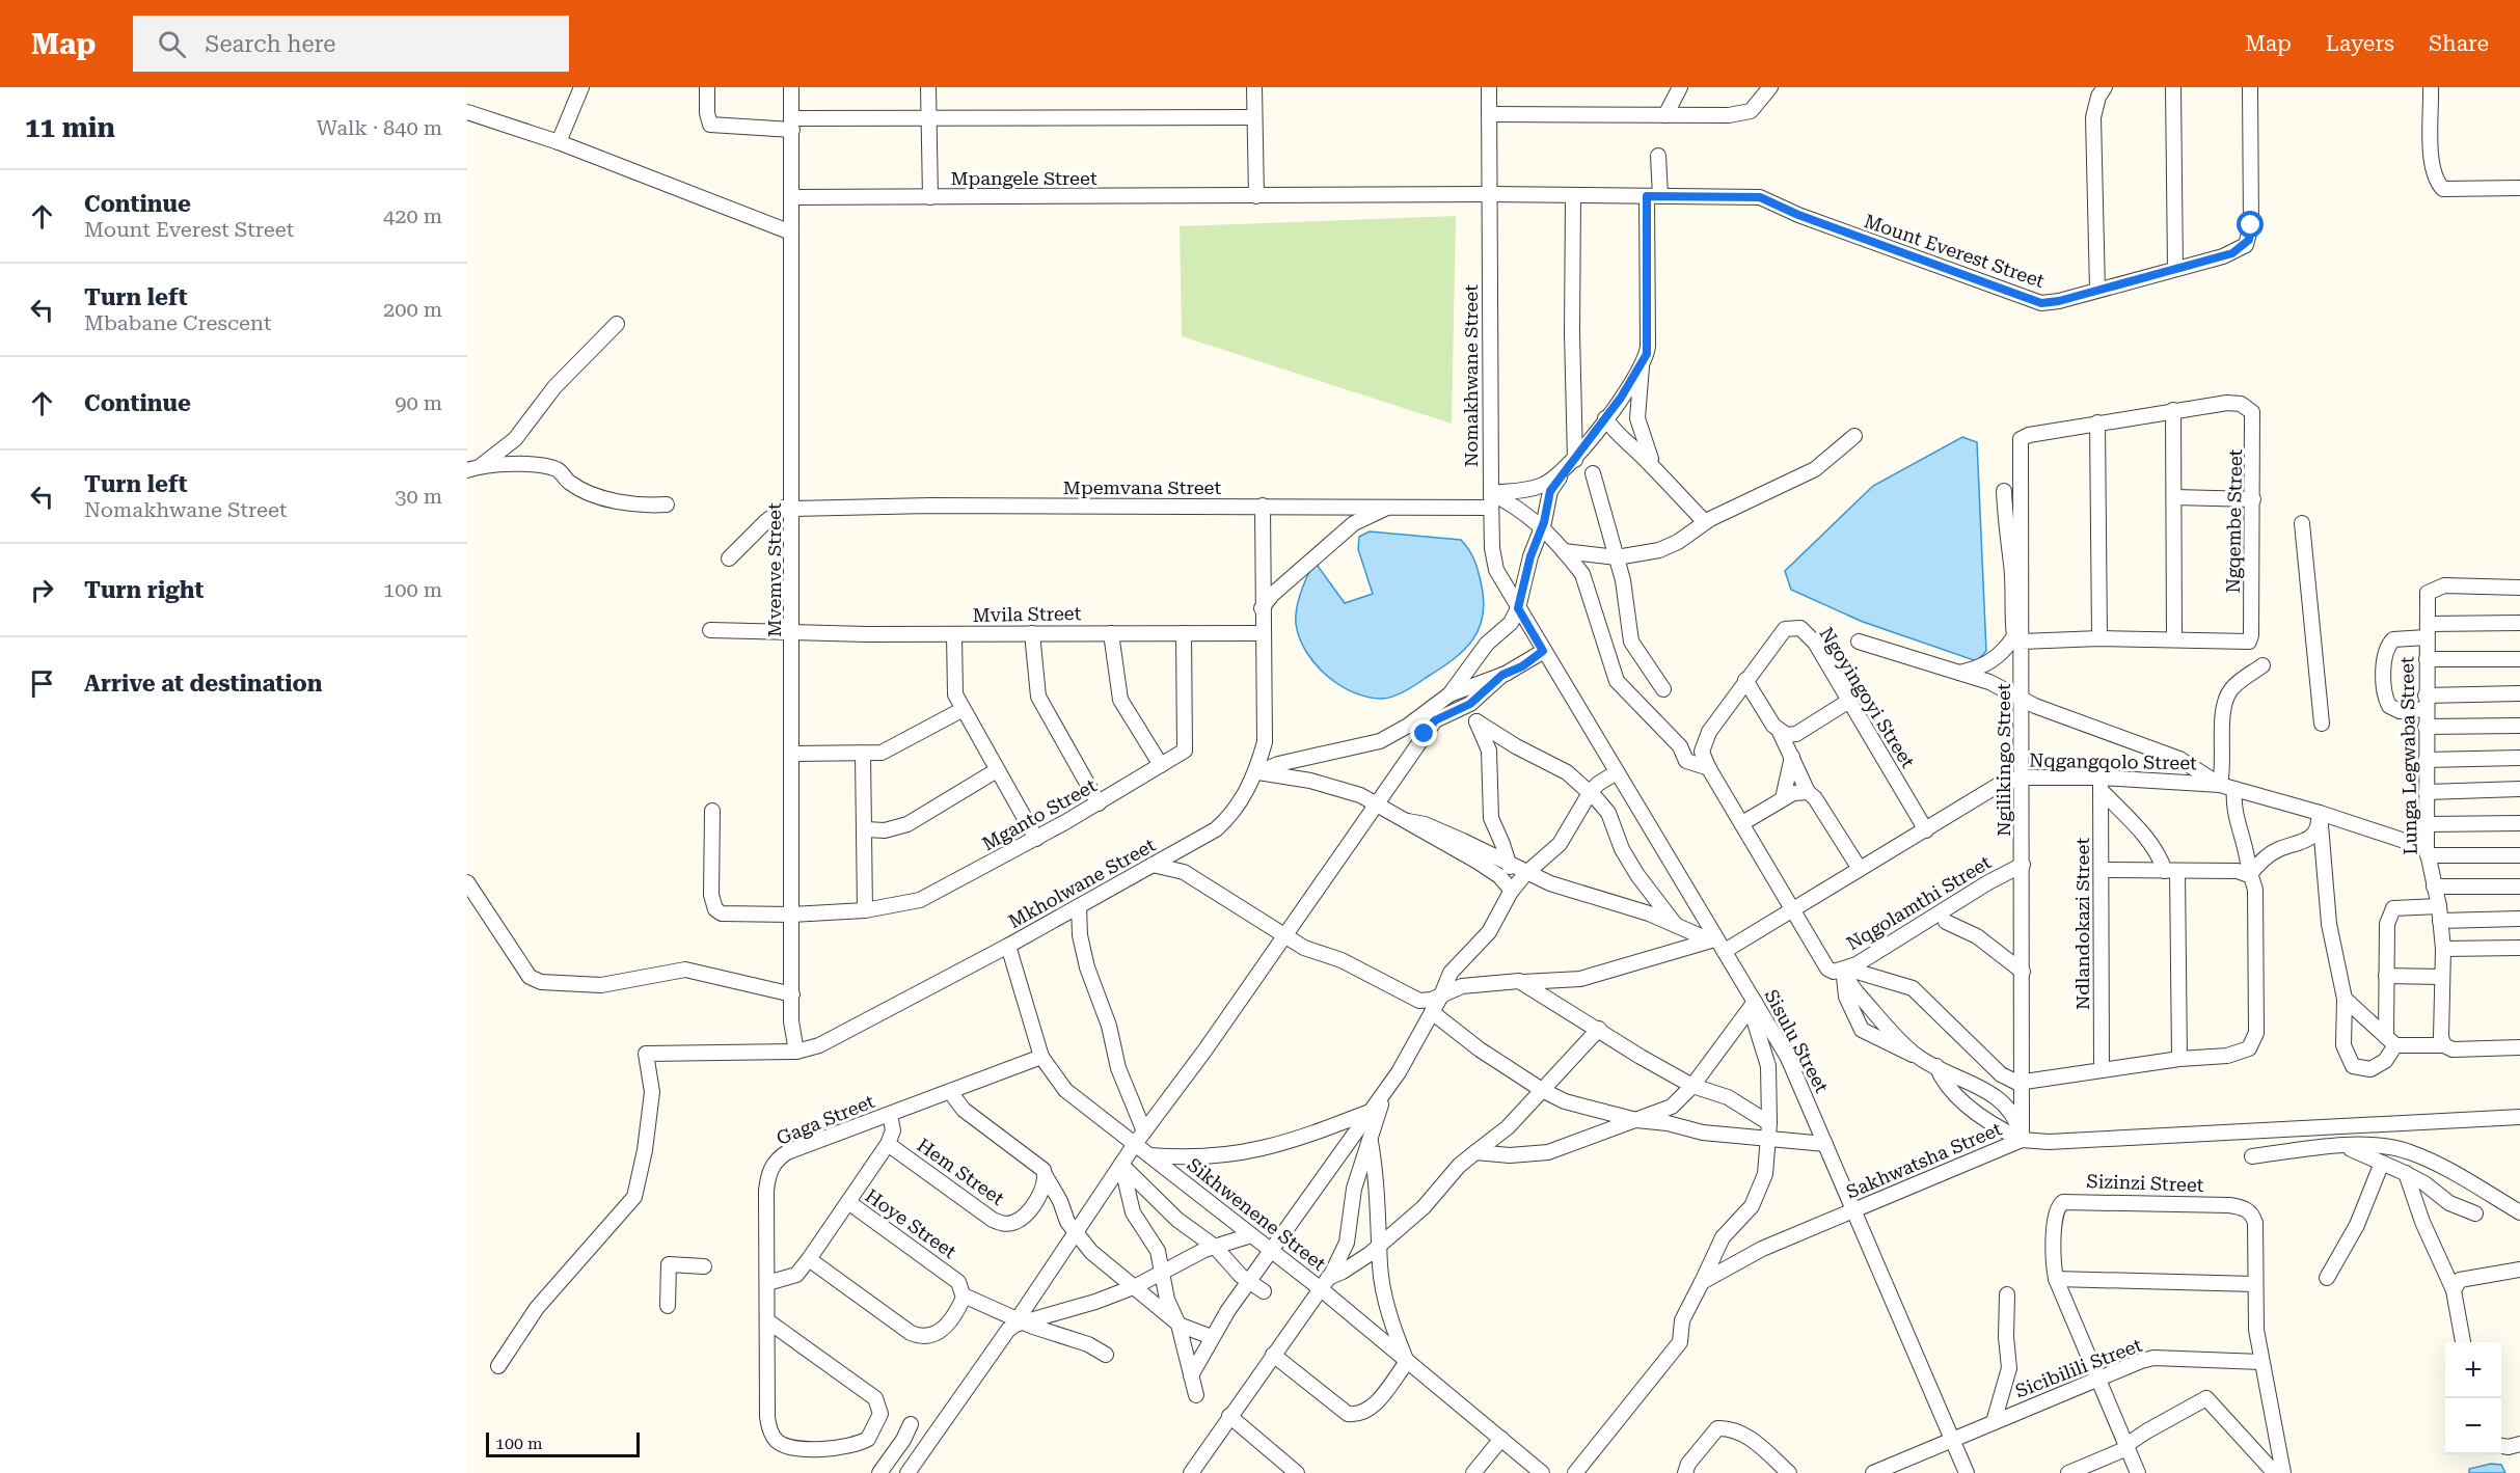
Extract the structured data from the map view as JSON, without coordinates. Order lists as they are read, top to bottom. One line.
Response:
{"streets":{"street":["Mpangele Street","Mount Everest Street","Nomakhwane Street","Mpemvana Street","Ngqembe Street","Mvemve Street","Mvila Street","Ngoyingoyi Street","Lunga Legwaba Street","Ngilikingo Street","Nqgangqolo Street","Mganto Street","Mkholwane Street","Nqgolamthi Street","Ndlandokazi Street","Sisulu Street","Gaga Street","Sakhwatsha Street","Hem Street","Sizinzi Street","Sikhwenene Street","Hoye Street","Sicibilili Street"]},"crossings":[["Mpangele Street","Mount Everest Street"],["Mpangele Street","Nomakhwane Street"],["Mpangele Street","Mvemve Street"],["Mount Everest Street","Nomakhwane Street"],["Nomakhwane Street","Mpemvana Street"],["Nomakhwane Street","Sisulu Street"],["Mpemvana Street","Mvemve Street"],["Mpemvana Street","Mkholwane Street"],["Ngqembe Street","Ngilikingo Street"],["Mvemve Street","Mvila Street"],["Mvemve Street","Mganto Street"],["Mvemve Street","Mkholwane Street"],["Mvila Street","Mganto Street"],["Mvila Street","Mkholwane Street"],["Ngoyingoyi Street","Nqgangqolo Street"],["Ngoyingoyi Street","Nqgolamthi Street"],["Lunga Legwaba Street","Nqgangqolo Street"],["Ngilikingo Street","Nqgangqolo Street"],["Ngilikingo Street","Nqgolamthi Street"],["Ngilikingo Street","Sakhwatsha Street"],["Nqgangqolo Street","Mkholwane Street"],["Nqgangqolo Street","Nqgolamthi Street"],["Nqgangqolo Street","Ndlandokazi Street"],["Nqgangqolo Street","Sisulu Street"],["Mkholwane Street","Sikhwenene Street"],["Sisulu Street","Sakhwatsha Street"],["Sisulu Street","Sicibilili Street"],["Gaga Street","Sikhwenene Street"],["Sizinzi Street","Sicibilili Street"]],"scale_bar":"100 m","page":{"header":"Map","search":"Search here","nav":["Map","Layers","Share"],"heading":["11 min","Walk · 840 m"],"list":[["Continue","Mount Everest Street","420 m"],["Turn left","Mbabane Crescent","200 m"],["Continue","90 m"],["Turn left","Nomakhwane Street","30 m"],["Turn right","100 m"],"Arrive at destination"],"map_buttons":["+","−"],"scale":"100 m"}}
